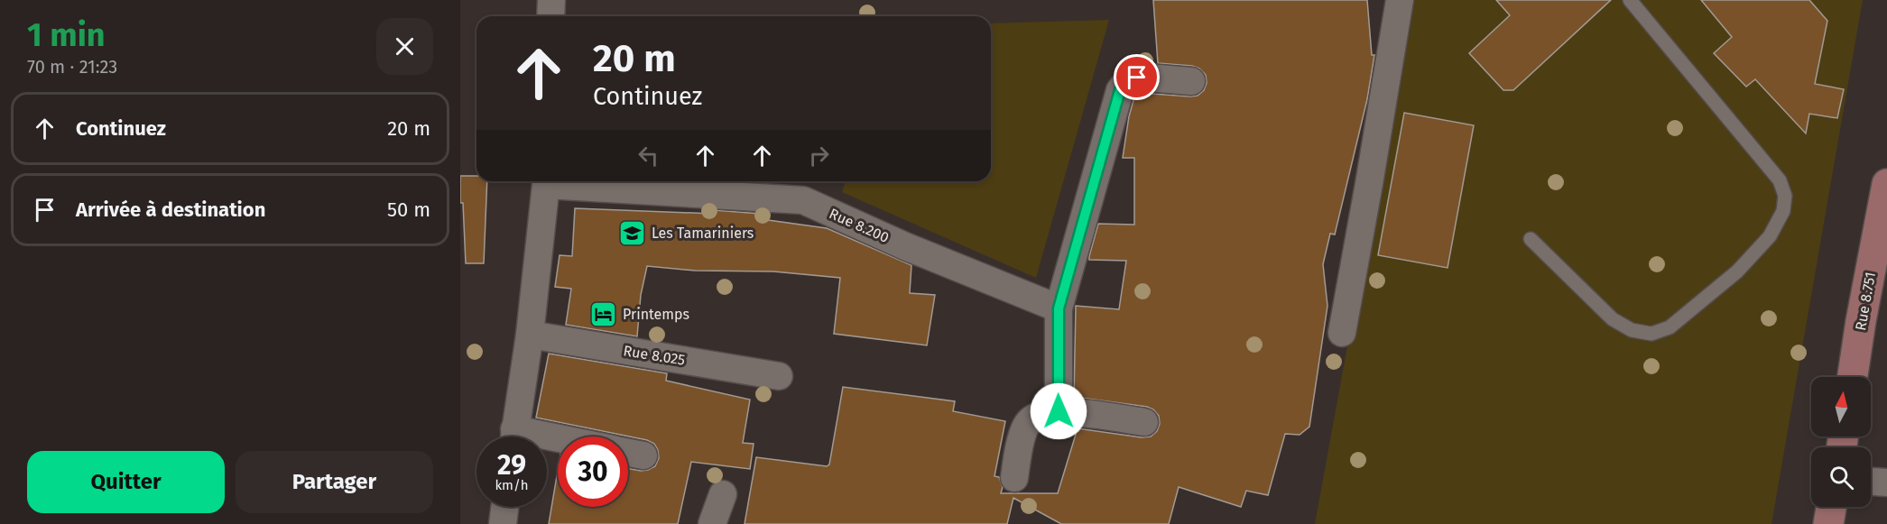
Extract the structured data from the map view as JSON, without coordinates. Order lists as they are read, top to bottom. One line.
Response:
{"streets":{"main road":["Rue 8.751"],"street":["Rue 8.200","Rue 8.025"]},"places":{"school or university":["Les Tamariniers"],"hotel":["Printemps"]},"north":"top","page":{"heading":["1 min","70 m · 21:23"],"turn":["20 m","Continuez"],"list":[{"name":"Continuez","value":"20 m"},{"name":"Arrivée à destination","value":"50 m"}],"speed":"29 km/h","limit":"30","buttons":["Quitter","Partager"]}}
